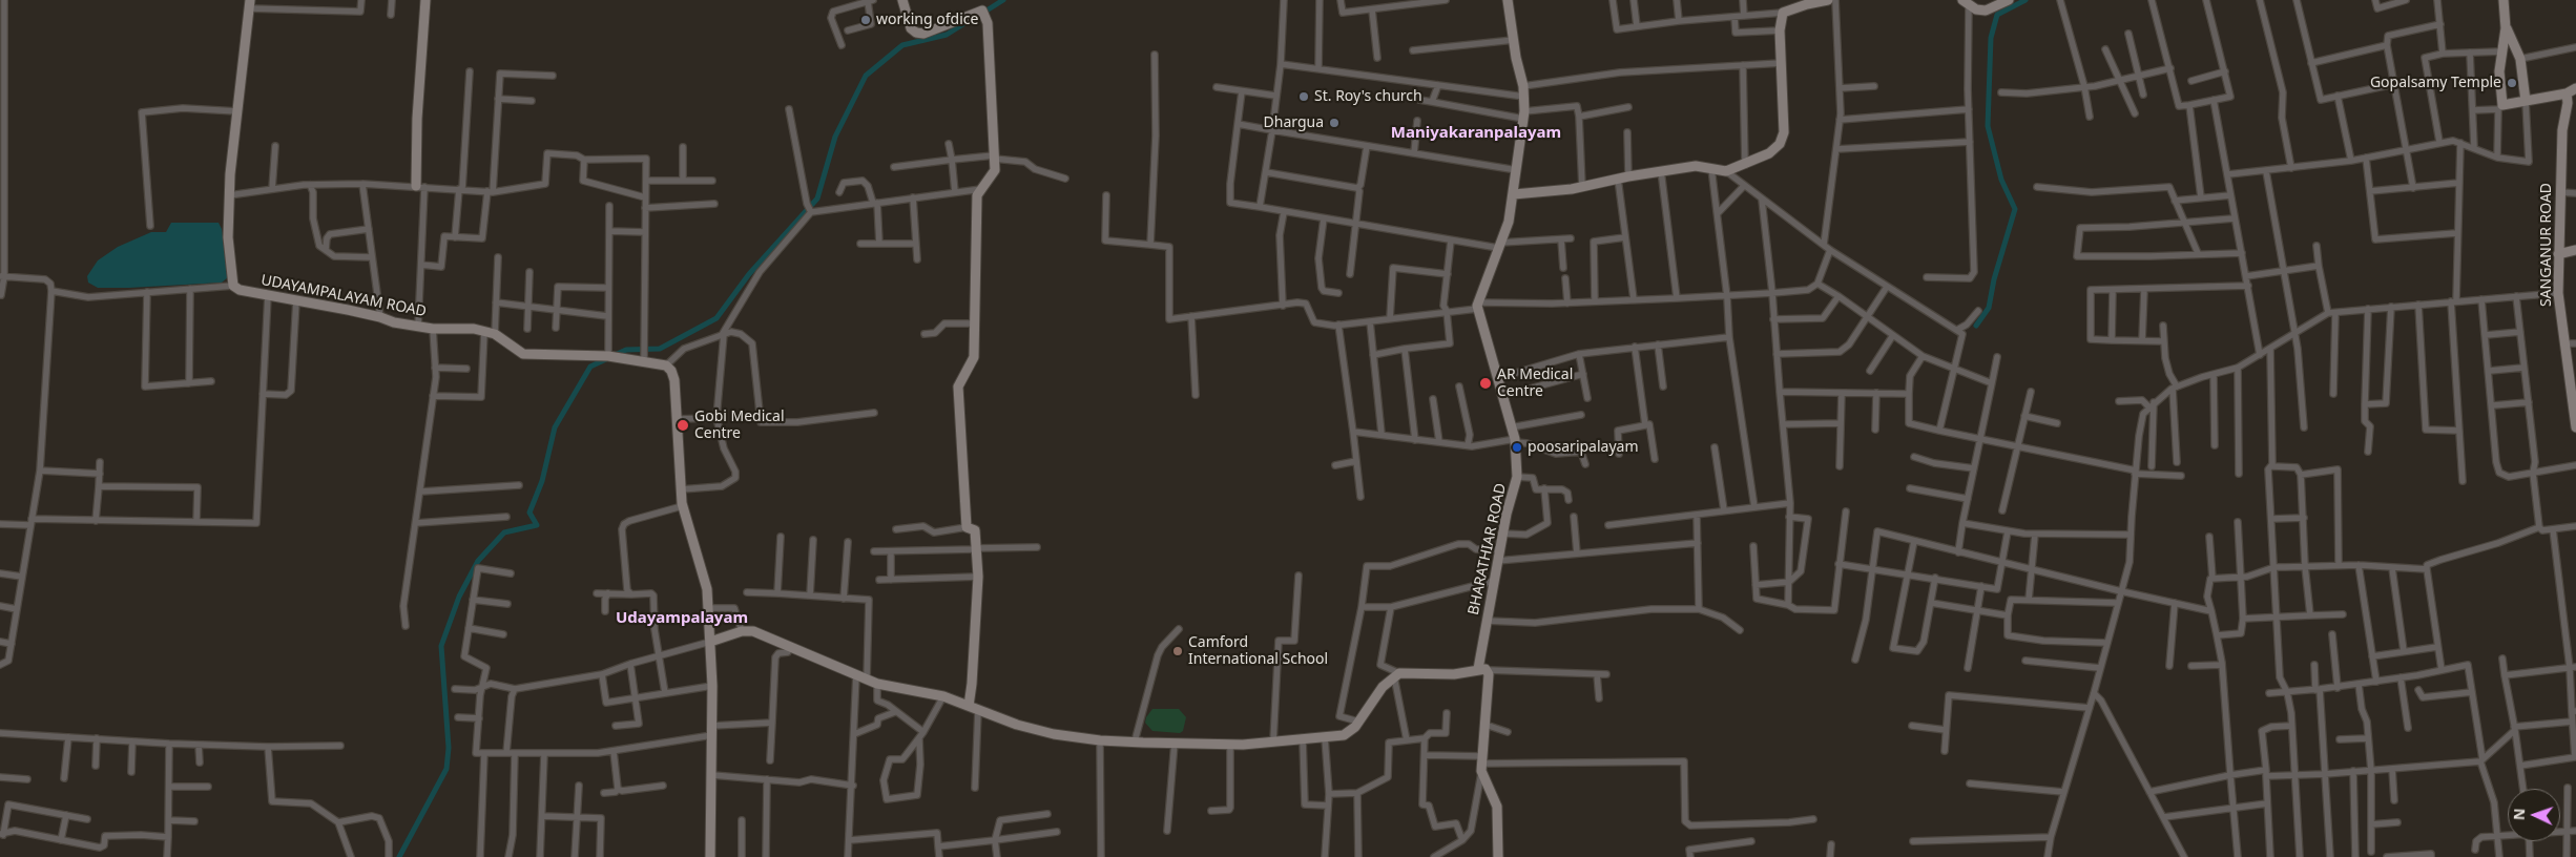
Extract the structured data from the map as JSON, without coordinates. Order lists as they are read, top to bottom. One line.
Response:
{"streets":{"main road":["SANGANUR ROAD","UDAYAMPALAYAM ROAD","BHARATHIAR ROAD"]},"districts":["Maniyakaranpalayam","Udayampalayam"],"places":["working ofdice","Gopalsamy Temple","St. Roy's church","Dhargua","AR Medical Centre","Gobi Medical Centre","poosaripalayam","Camford International School"],"north":"left"}
